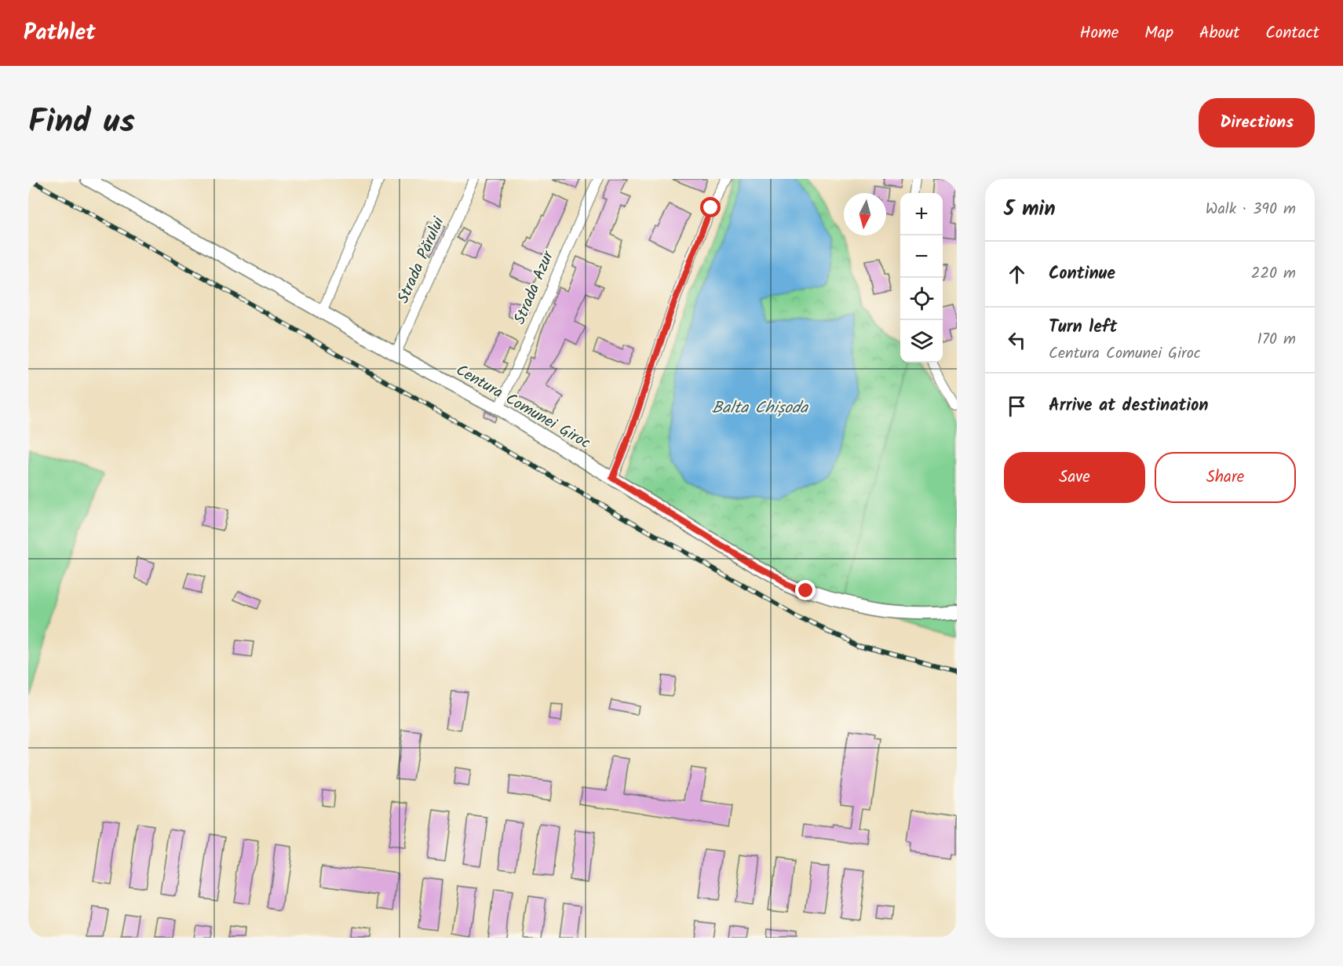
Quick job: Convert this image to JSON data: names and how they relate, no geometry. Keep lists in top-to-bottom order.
{
  "streets": {
    "main road": ["Centura Comunei Giroc"],
    "street": ["Strada Părului", "Strada Azur"]
  },
  "crossings": [
    ["Strada Părului", "Centura Comunei Giroc"],
    ["Strada Azur", "Centura Comunei Giroc"]
  ],
  "water": ["Balta Chișoda"],
  "north": "bottom",
  "page": {
    "header": "Pathlet",
    "nav": [
      "Home",
      "Map",
      "About",
      "Contact"
    ],
    "title": "Find us",
    "buttons": [
      "Directions",
      ["Save", "Share"]
    ],
    "heading": ["5 min", "Walk · 390 m"],
    "map_buttons": ["+", "−"],
    "list": [
      ["Continue", "220 m"],
      ["Turn left", "Centura Comunei Giroc", "170 m"],
      "Arrive at destination"
    ]
  }
}
